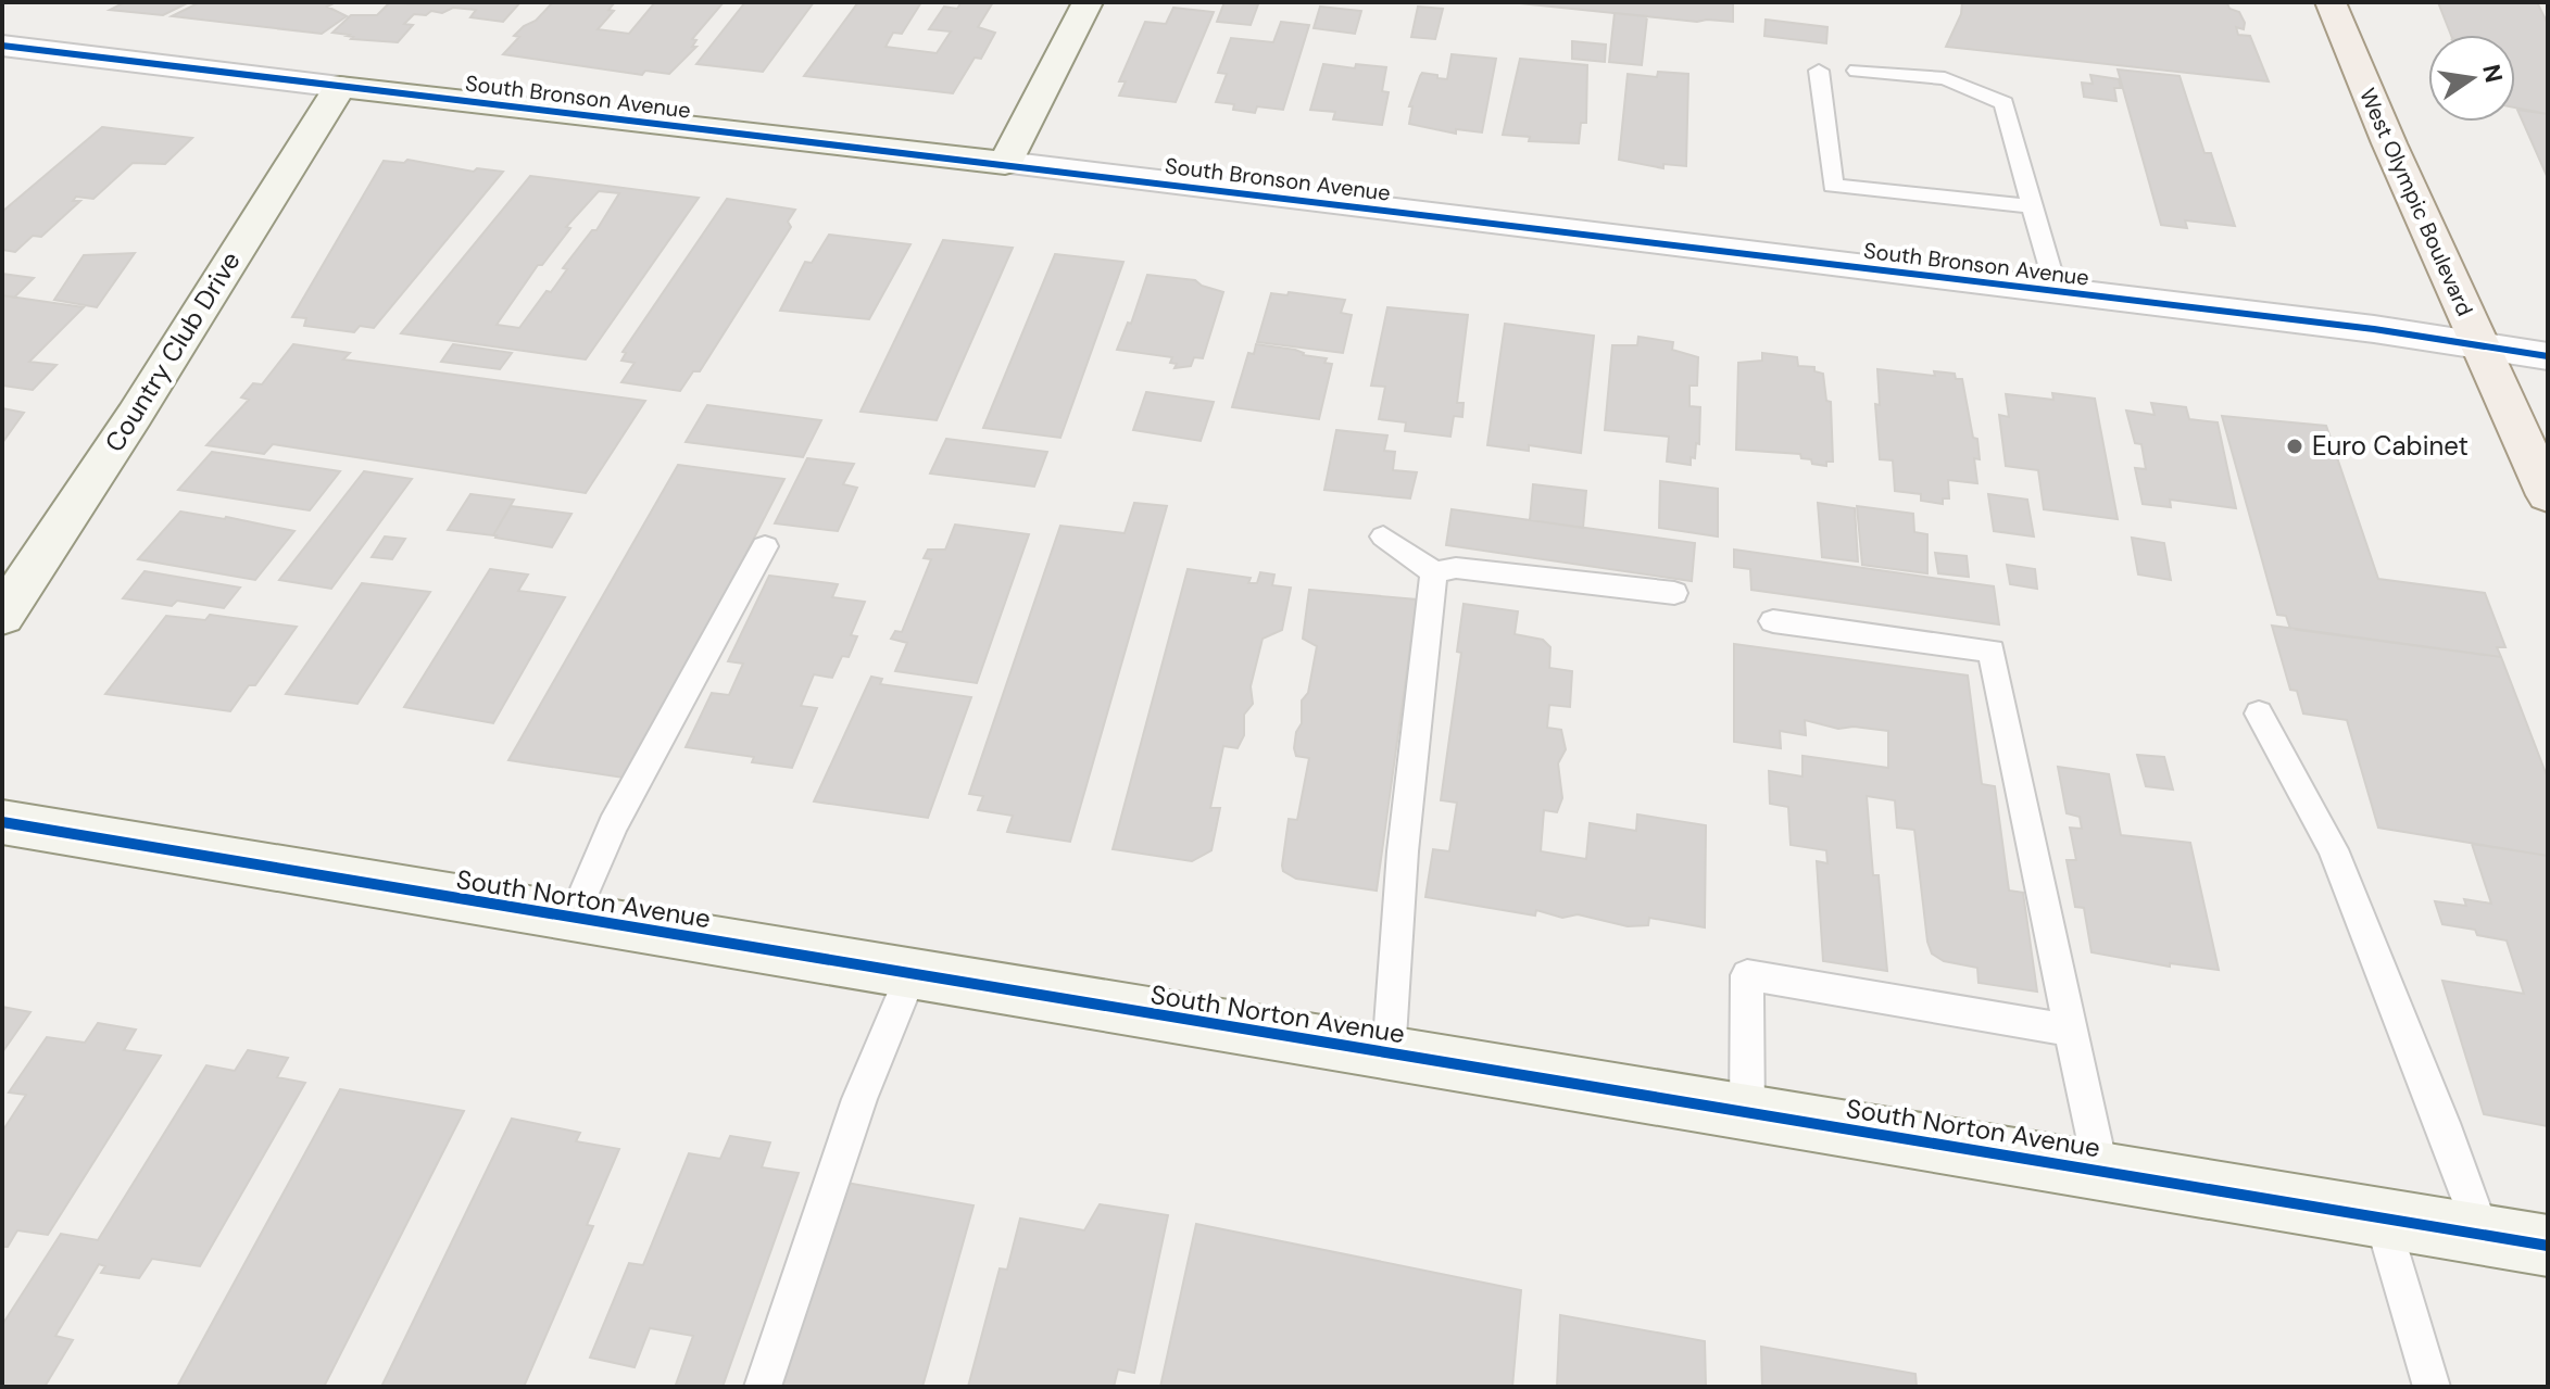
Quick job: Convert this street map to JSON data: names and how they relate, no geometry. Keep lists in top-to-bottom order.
{
  "streets": {
    "main road": ["West Olympic Boulevard"],
    "street": ["South Bronson Avenue", "Country Club Drive", "South Norton Avenue"]
  },
  "crossings": [
    ["South Bronson Avenue", "West Olympic Boulevard"],
    ["South Bronson Avenue", "Country Club Drive"]
  ],
  "places": ["Euro Cabinet"],
  "north": "right"
}
